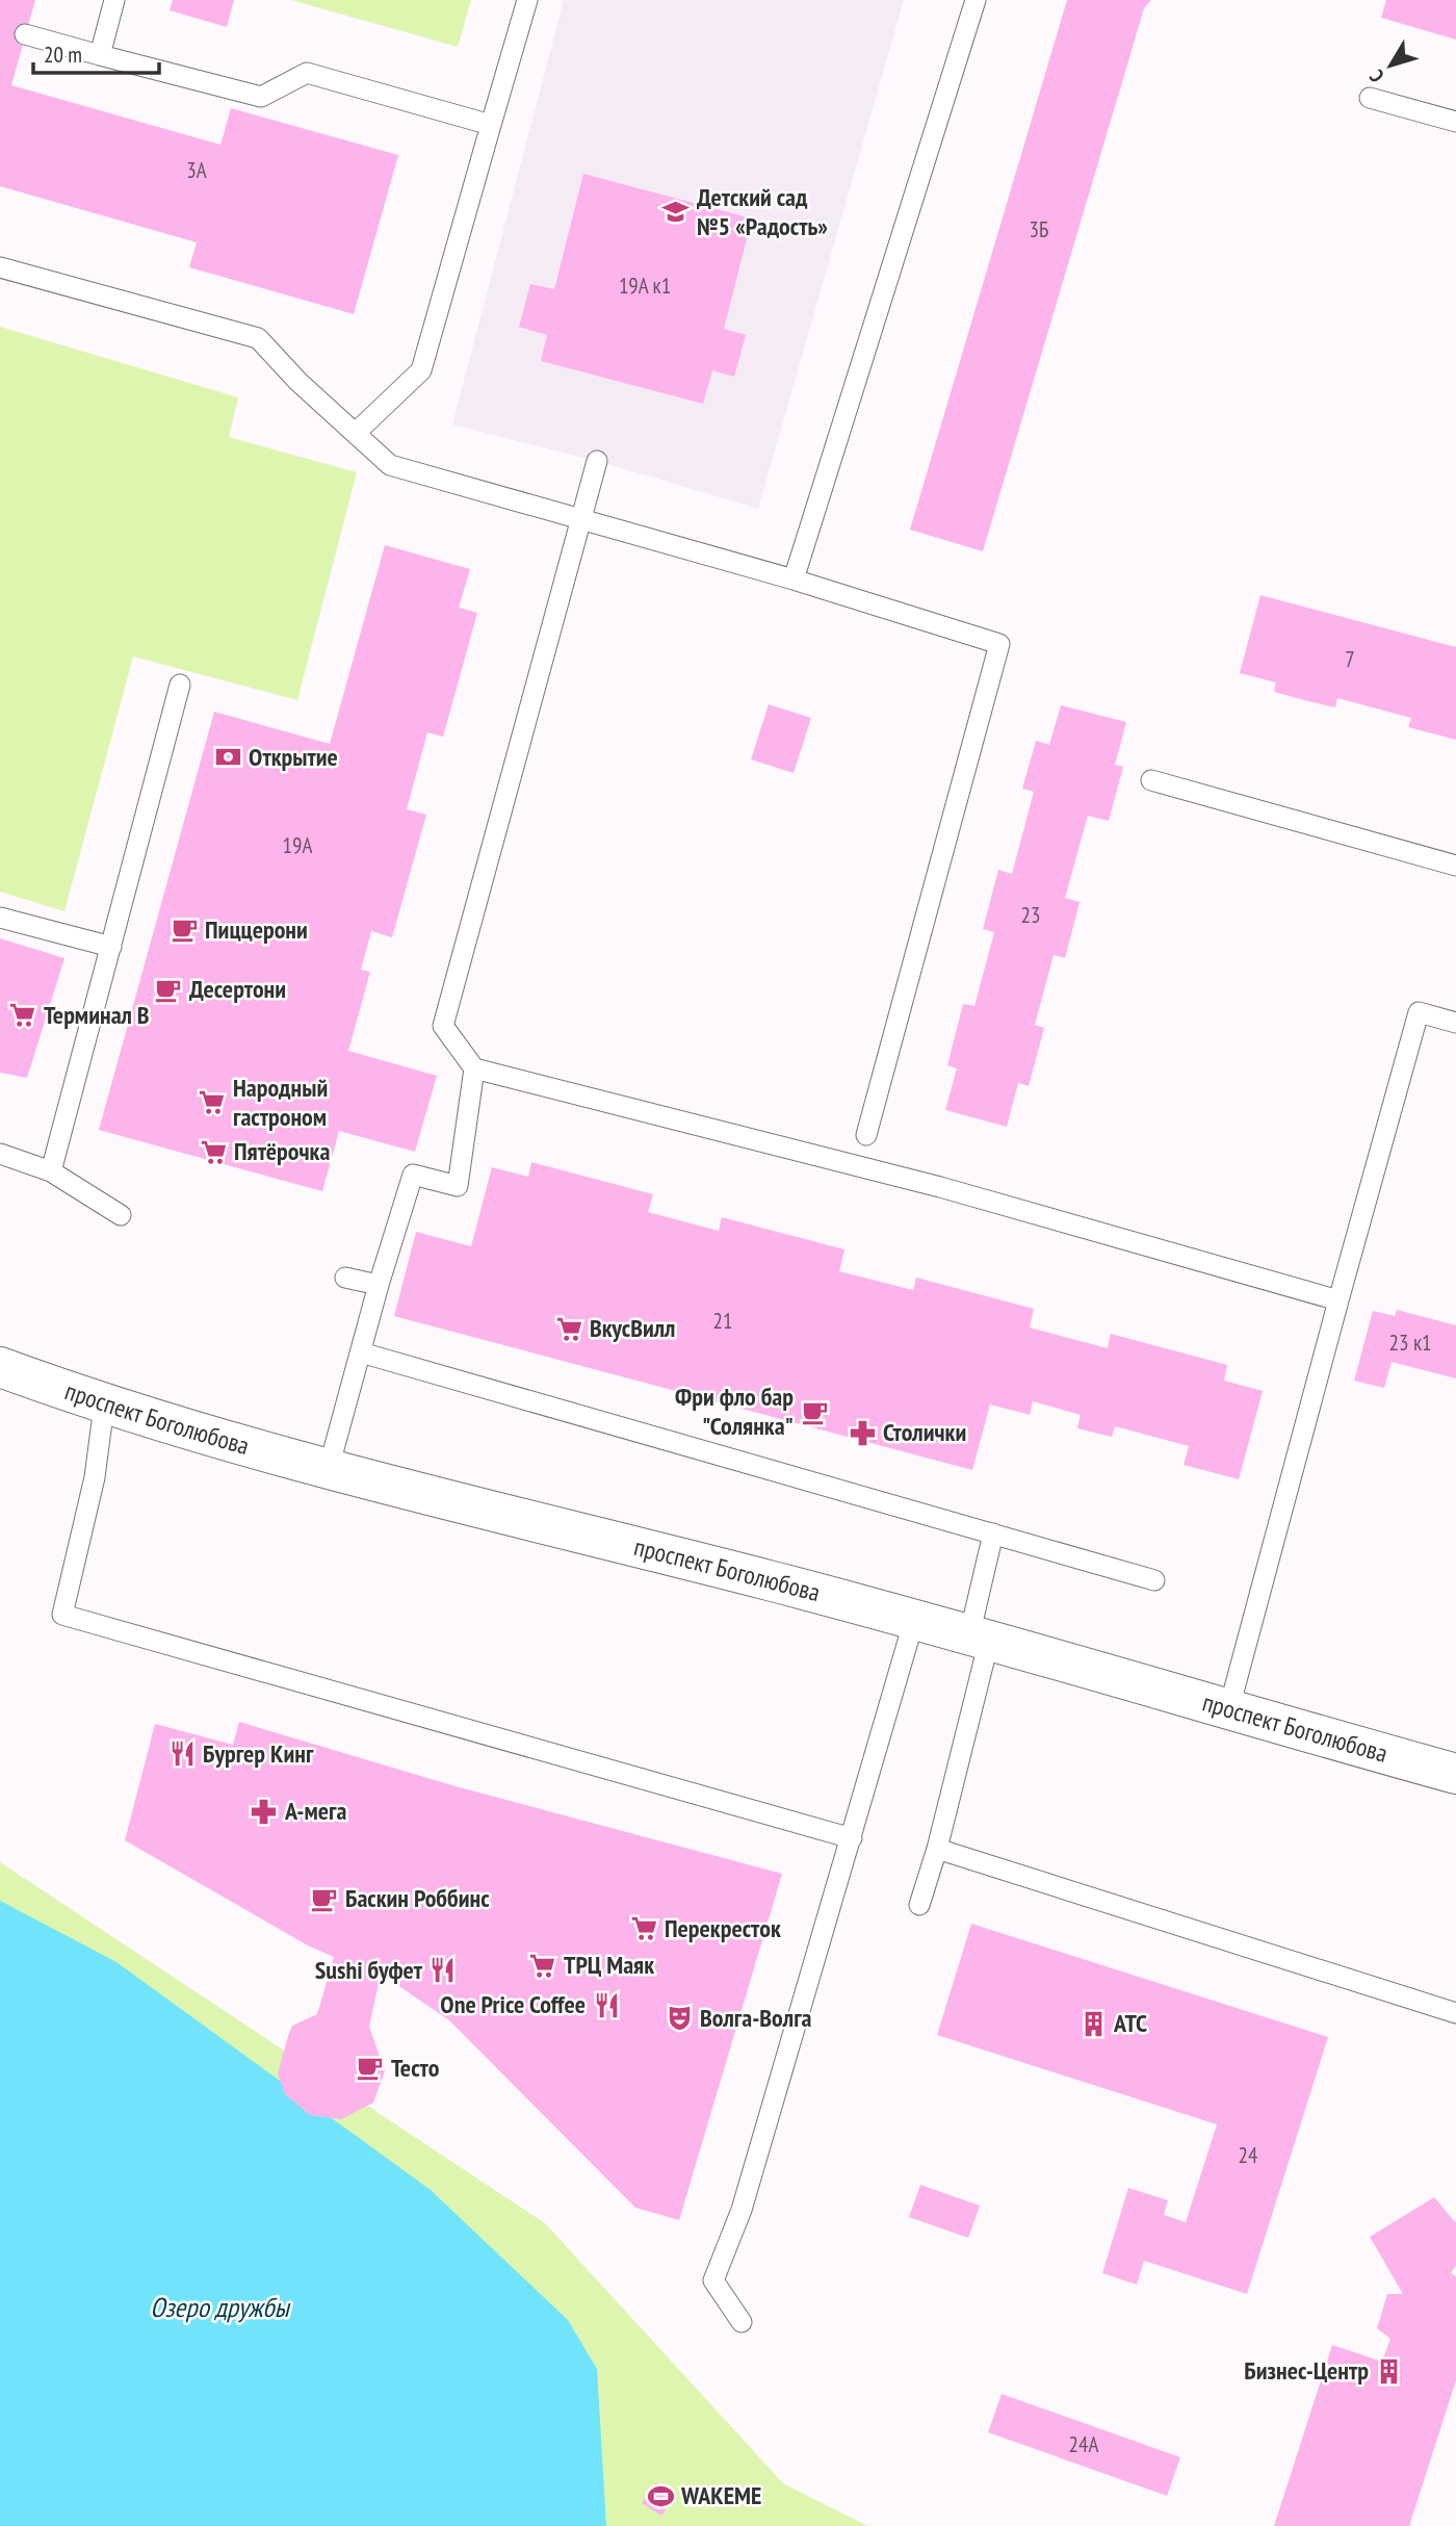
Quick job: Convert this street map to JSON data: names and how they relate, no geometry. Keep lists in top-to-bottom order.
{
  "streets": {
    "main road": ["проспект Боголюбова"]
  },
  "water": ["Озеро дружбы"],
  "places": {
    "school or university": ["Детский сад №5 «Радость»"],
    "bank": ["Открытие"],
    "cafe": [
      "Пиццерони",
      "Десертони",
      "Фри фло бар \"Солянка\"",
      "Баскин Роббинс",
      "Тесто"
    ],
    "supermarket": [
      "Терминал B",
      "Народный гастроном",
      "Пятёрочка",
      "ВкусВилл",
      "Перекресток",
      "ТРЦ Маяк"
    ],
    "pharmacy": ["Столички", "А-мега"],
    "restaurant": ["Бургер Кинг", "Sushi буфет", "One Price Coffee"],
    "theatre": ["Волга-Волга"],
    "building": ["АТС", "Бизнес-Центр"],
    "sports": ["WAKEME"]
  },
  "house_numbers": [
    "3А",
    "3Б",
    "19А к1",
    "7",
    "19А",
    "23",
    "21",
    "23 к1",
    "24",
    "24А"
  ],
  "scale_bar": "20 m",
  "north": "bottom left"
}
